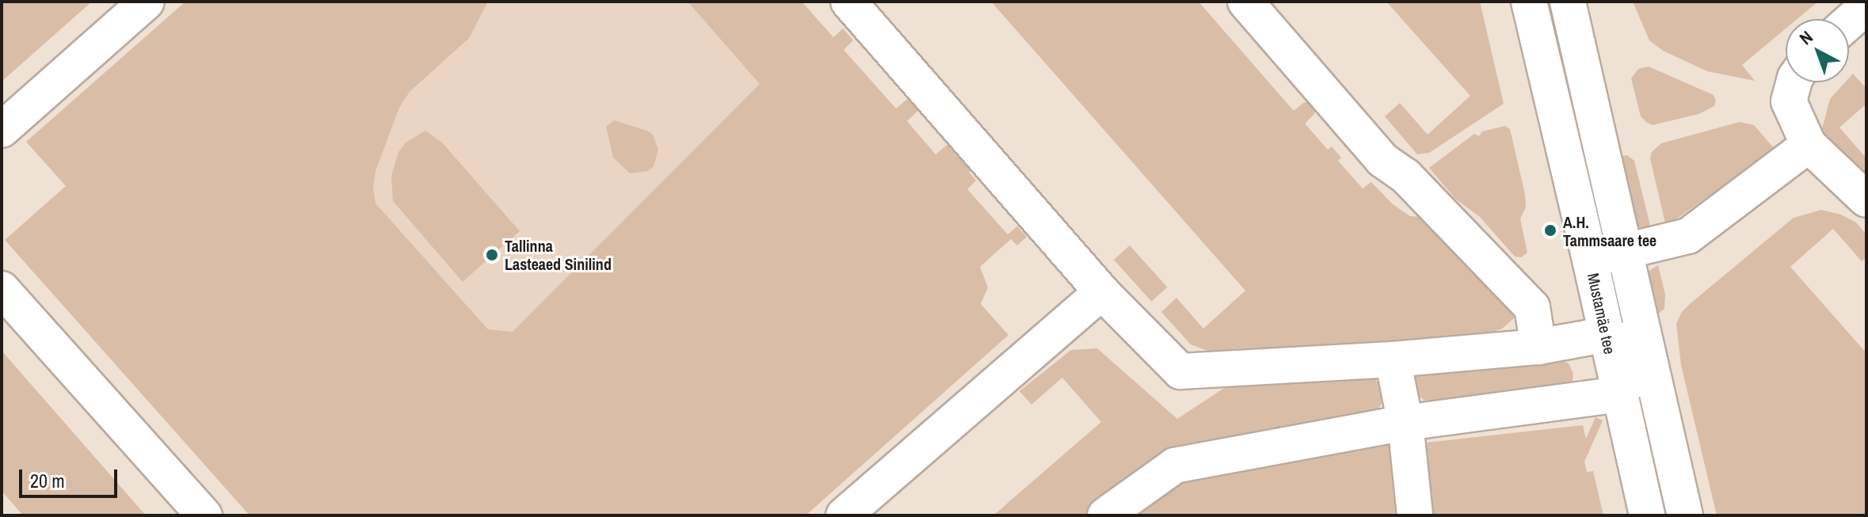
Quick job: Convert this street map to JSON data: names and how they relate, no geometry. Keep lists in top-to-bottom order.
{
  "streets": {
    "street": ["Mustamäe tee"]
  },
  "places": ["A.H. Tammsaare tee", "Tallinna Lasteaed Sinilind"],
  "scale_bar": "20 m",
  "north": "top left"
}
